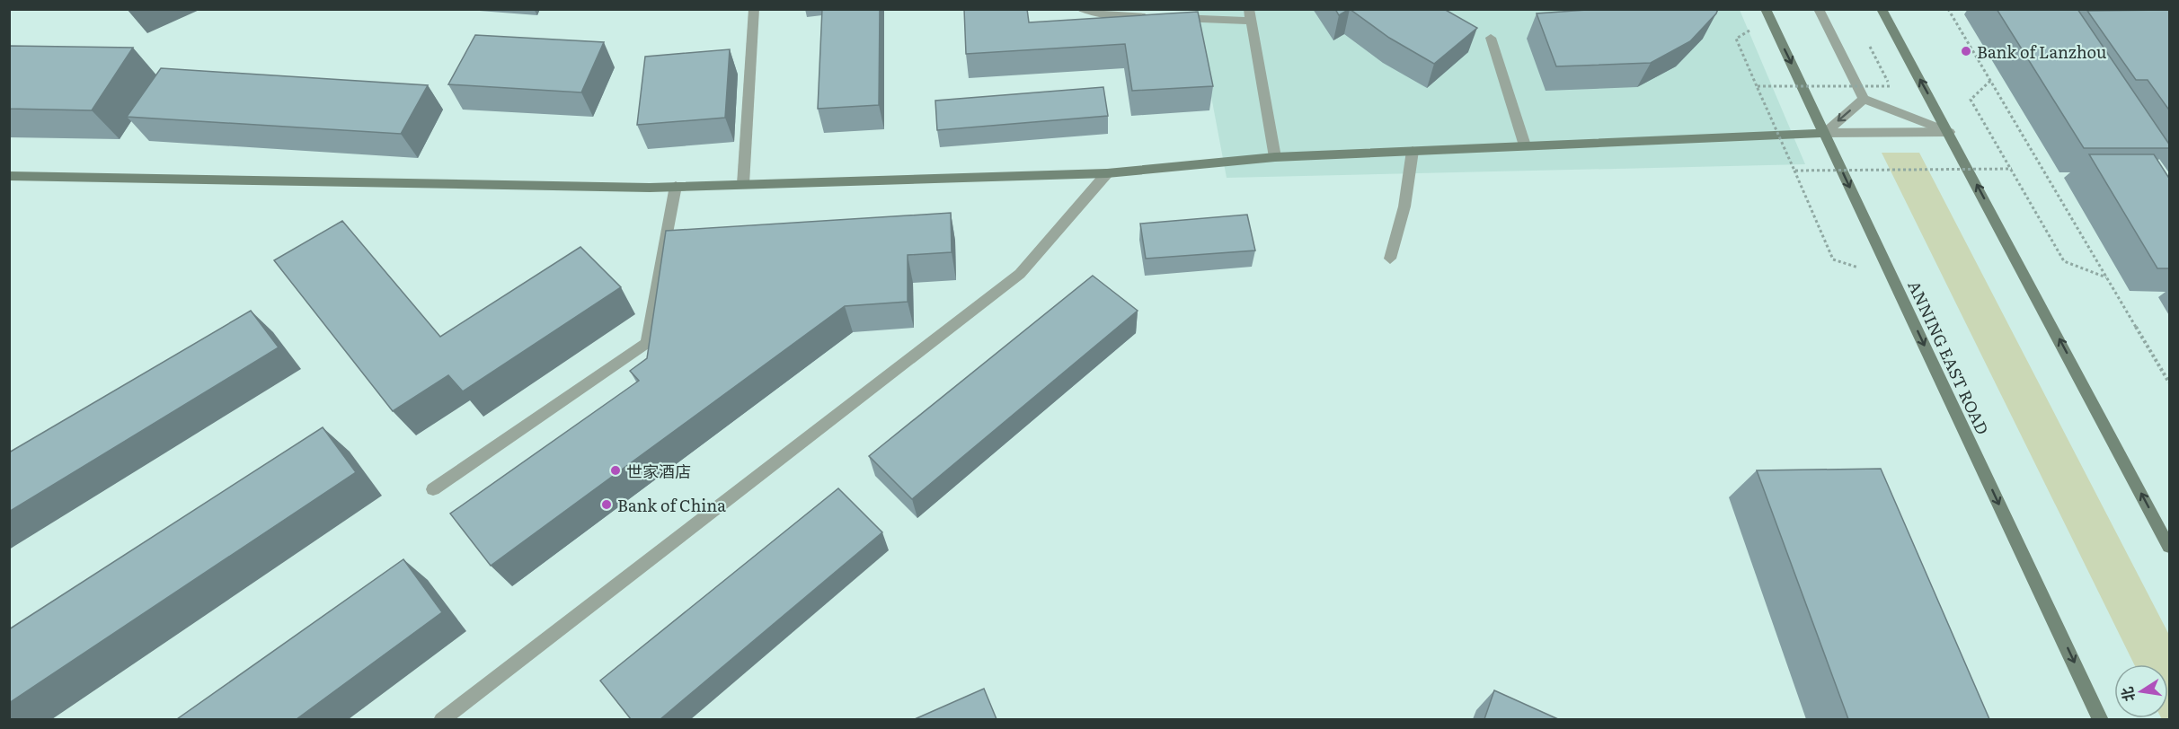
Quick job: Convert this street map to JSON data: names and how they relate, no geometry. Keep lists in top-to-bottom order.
{
  "streets": {
    "street": ["ANNING EAST ROAD"]
  },
  "places": ["Bank of Lanzhou", "世家酒店", "Bank of China"],
  "north": "left"
}
